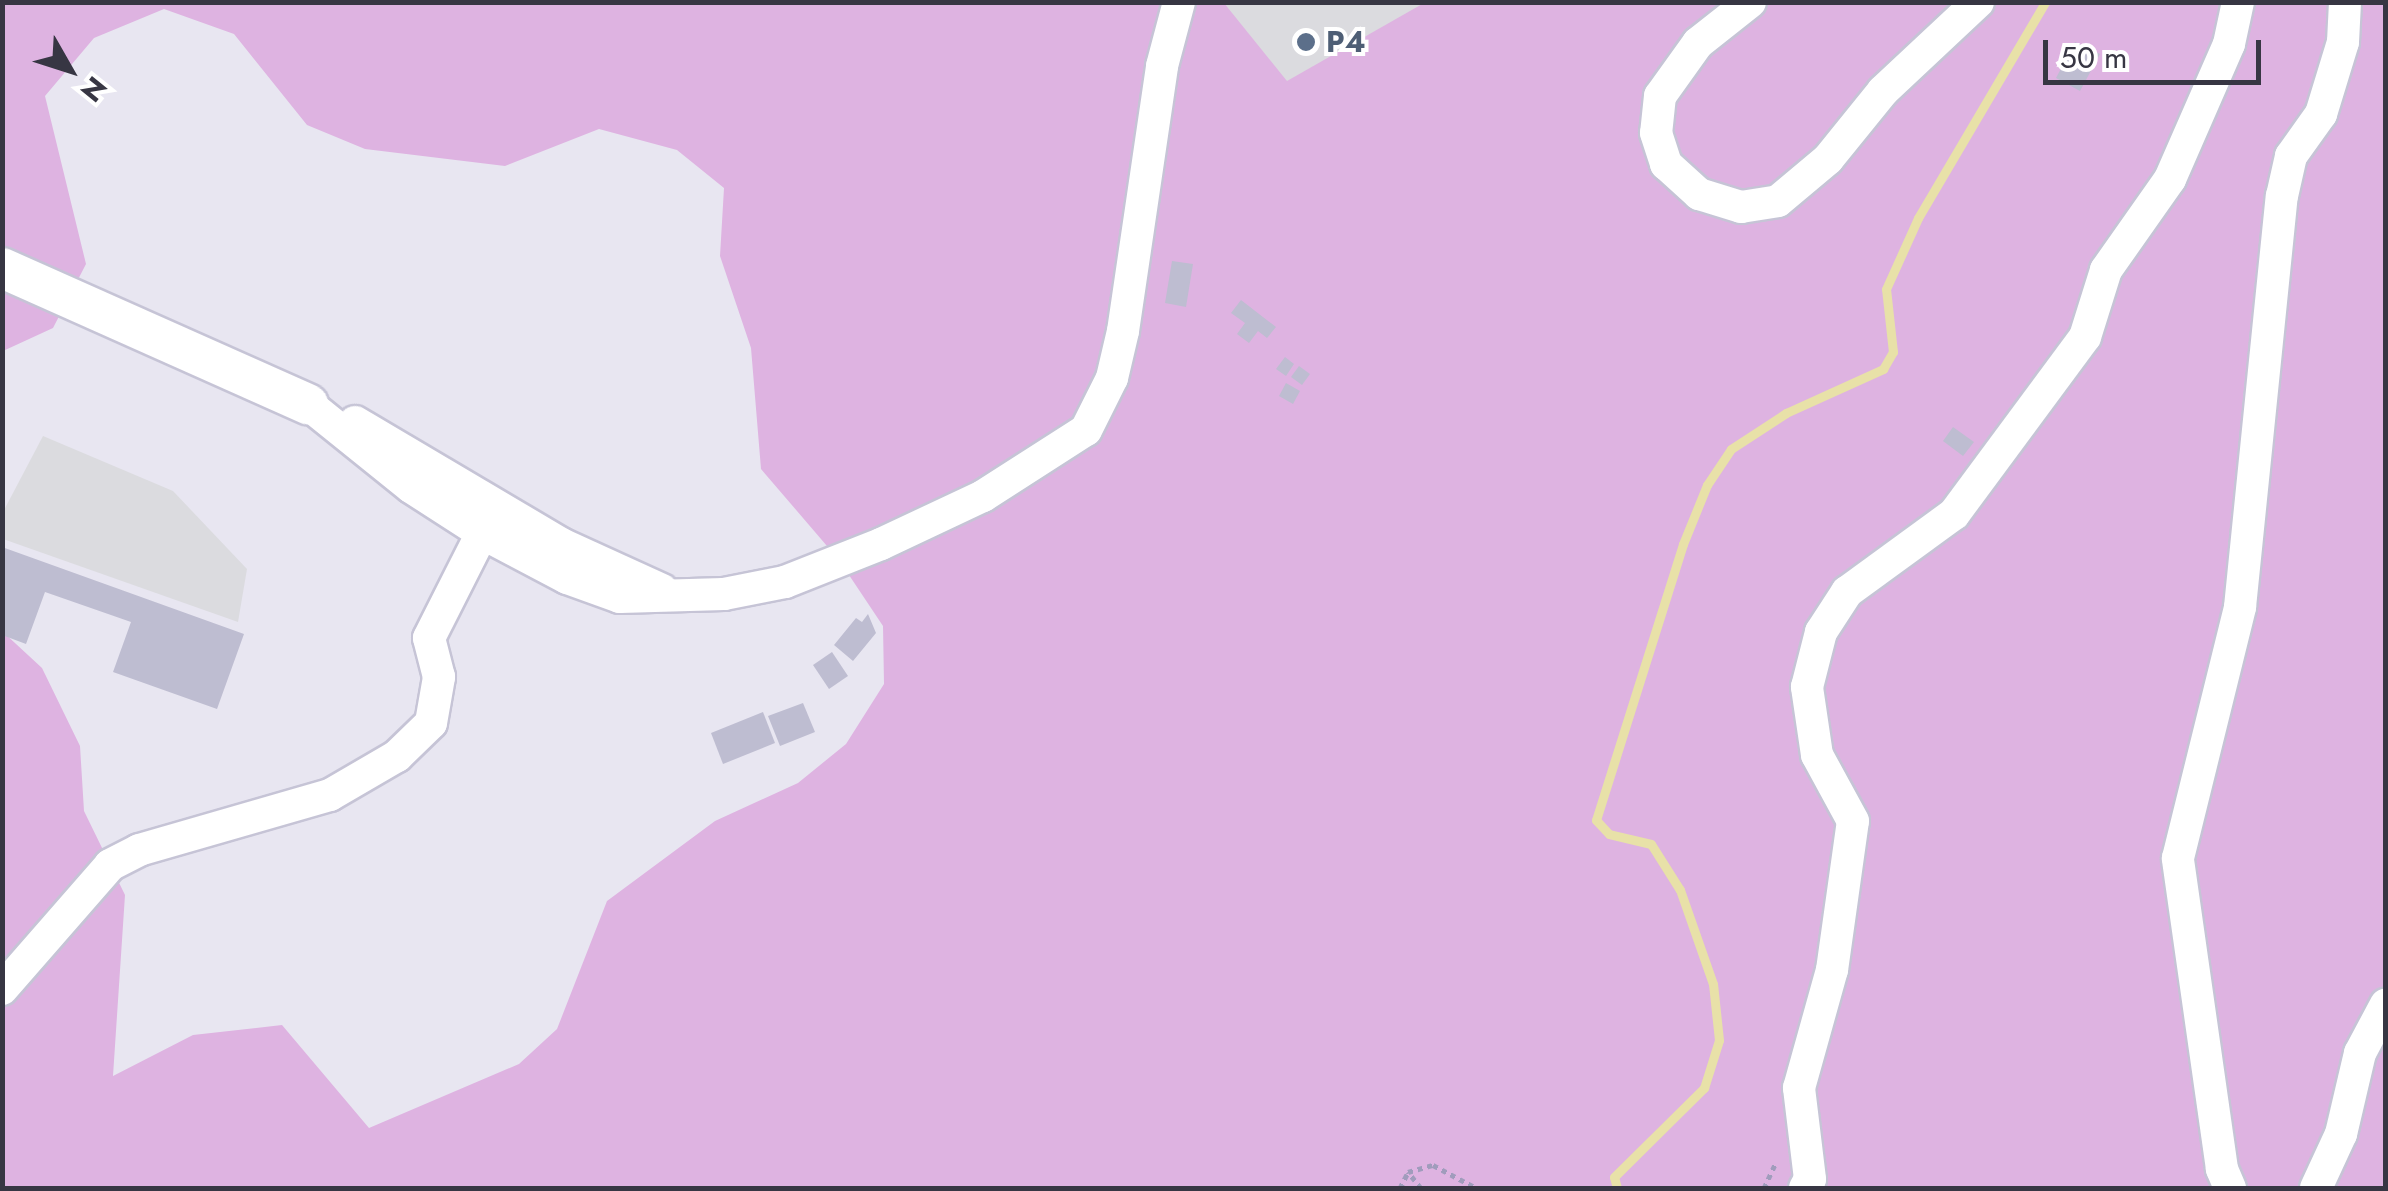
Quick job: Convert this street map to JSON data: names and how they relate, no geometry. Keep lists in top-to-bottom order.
{
  "places": ["P4"],
  "scale_bar": "50 m",
  "north": "bottom right"
}
